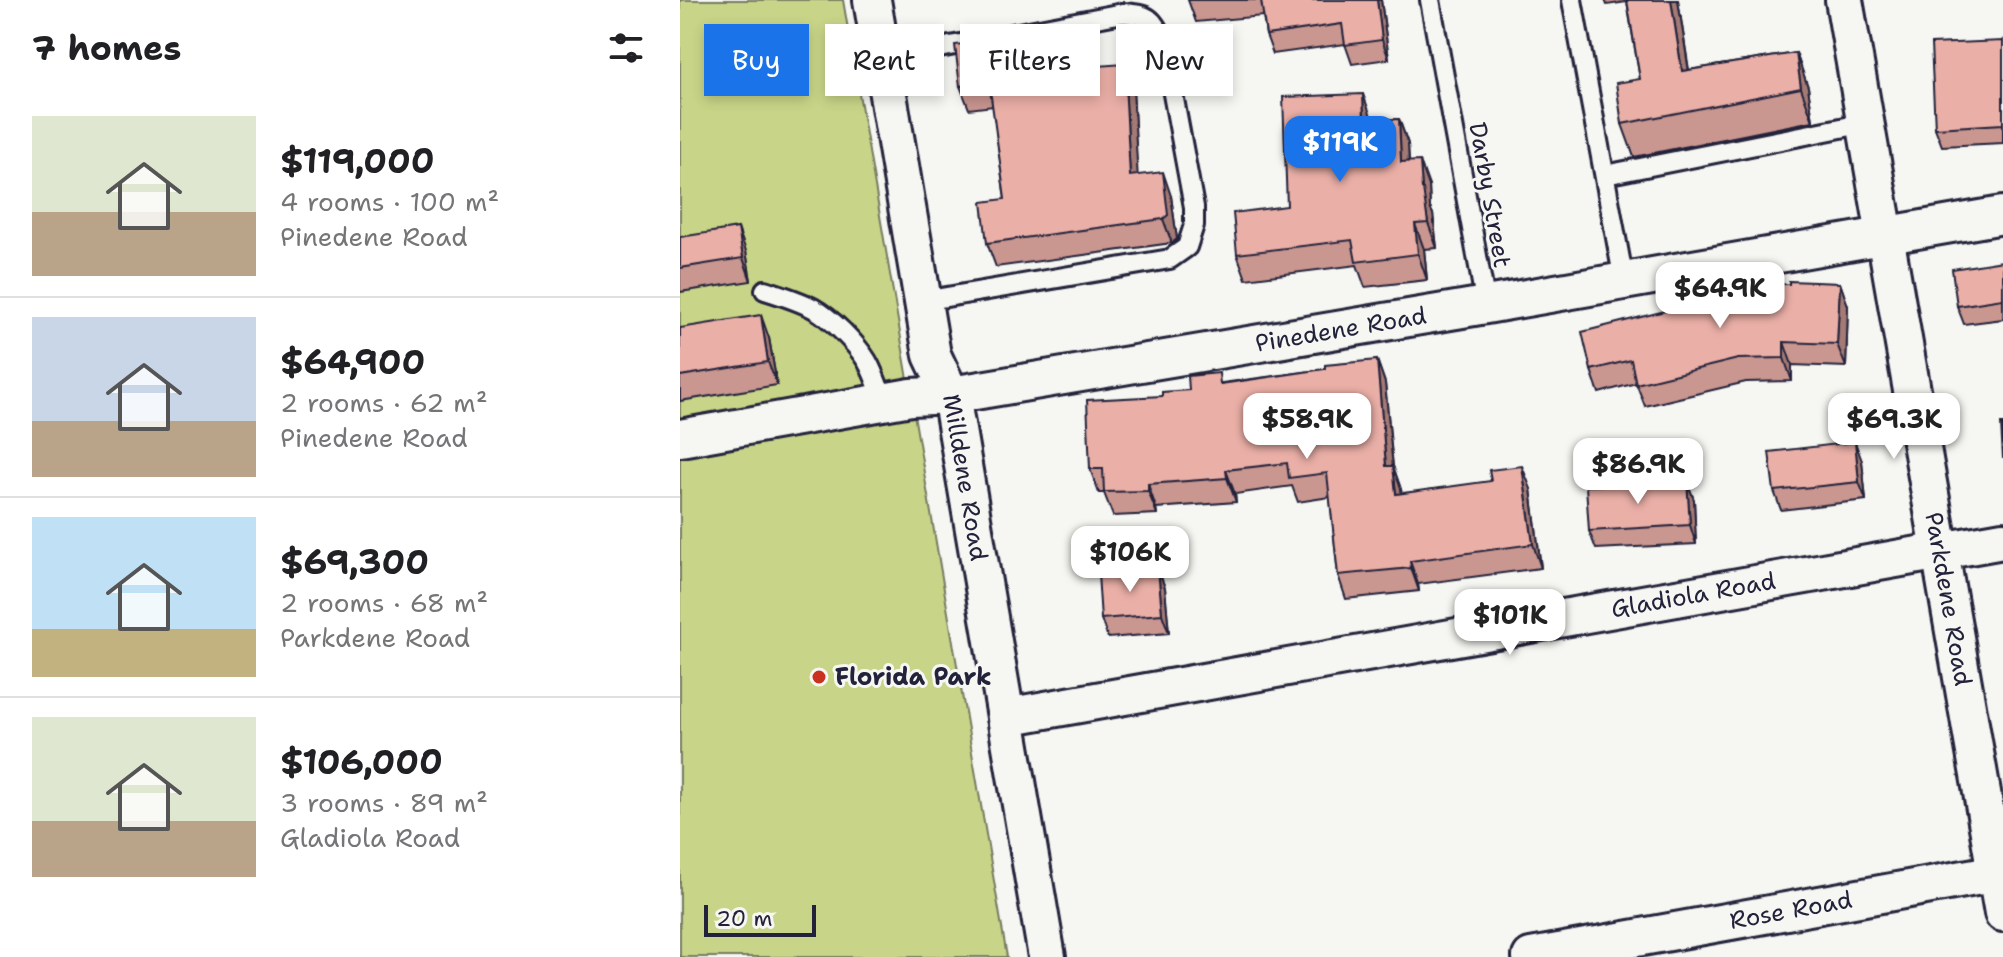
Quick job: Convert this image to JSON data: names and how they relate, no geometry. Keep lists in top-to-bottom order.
{
  "streets": {
    "street": [
      "Pinedene Road",
      "Milldene Road",
      "Gladiola Road",
      "Parkdene Road",
      "Rose Road"
    ],
    "lane": ["Darby Street"]
  },
  "crossings": [
    ["Darby Street", "Pinedene Road"],
    ["Pinedene Road", "Milldene Road"],
    ["Pinedene Road", "Parkdene Road"],
    ["Milldene Road", "Gladiola Road"],
    ["Gladiola Road", "Parkdene Road"],
    ["Parkdene Road", "Rose Road"]
  ],
  "places": ["Florida Park"],
  "scale_bar": "20 m",
  "page": {
    "heading": "7 homes",
    "chip": [
      "Buy",
      "Rent",
      "Filters",
      "New"
    ],
    "list": [
      {
        "name": "$119,000",
        "note": "4 rooms · 100 m² · Pinedene Road"
      },
      {
        "name": "$64,900",
        "note": "2 rooms · 62 m² · Pinedene Road"
      },
      {
        "name": "$69,300",
        "note": "2 rooms · 68 m² · Parkdene Road"
      },
      {
        "name": "$106,000",
        "note": "3 rooms · 89 m² · Gladiola Road"
      }
    ],
    "price": [
      "$119K",
      "$64.9K",
      "$58.9K",
      "$69.3K",
      "$86.9K",
      "$106K",
      "$101K"
    ],
    "scale": "20 m"
  }
}
